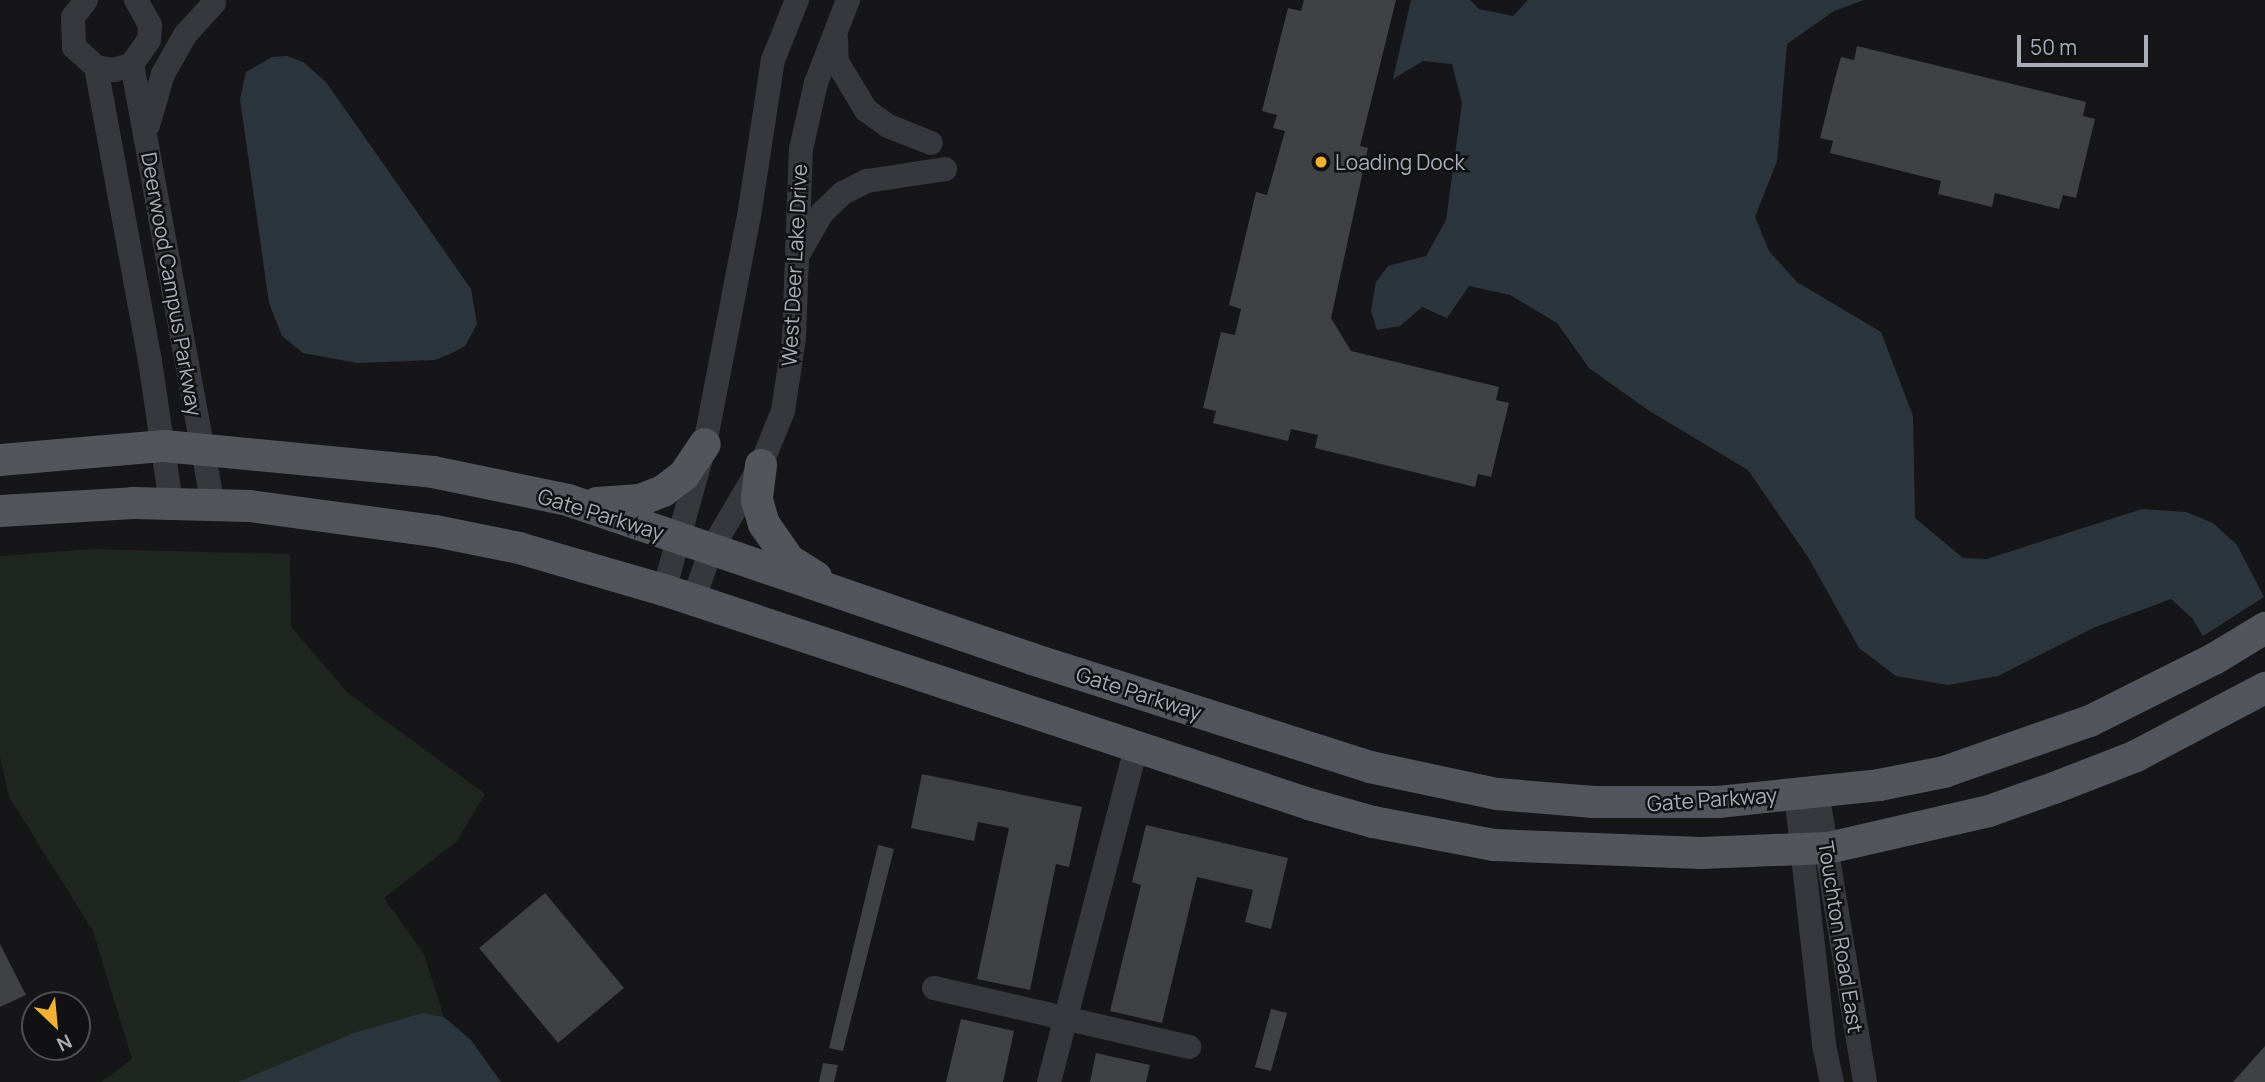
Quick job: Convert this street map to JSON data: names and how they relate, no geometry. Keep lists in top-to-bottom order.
{
  "streets": {
    "main road": ["Gate Parkway"],
    "street": ["West Deer Lake Drive", "Deerwood Campus Parkway", "Touchton Road East"]
  },
  "crossings": [
    ["West Deer Lake Drive", "Gate Parkway"],
    ["Deerwood Campus Parkway", "Gate Parkway"],
    ["Gate Parkway", "Touchton Road East"]
  ],
  "places": ["Loading Dock"],
  "scale_bar": "50 m",
  "north": "bottom right"
}
